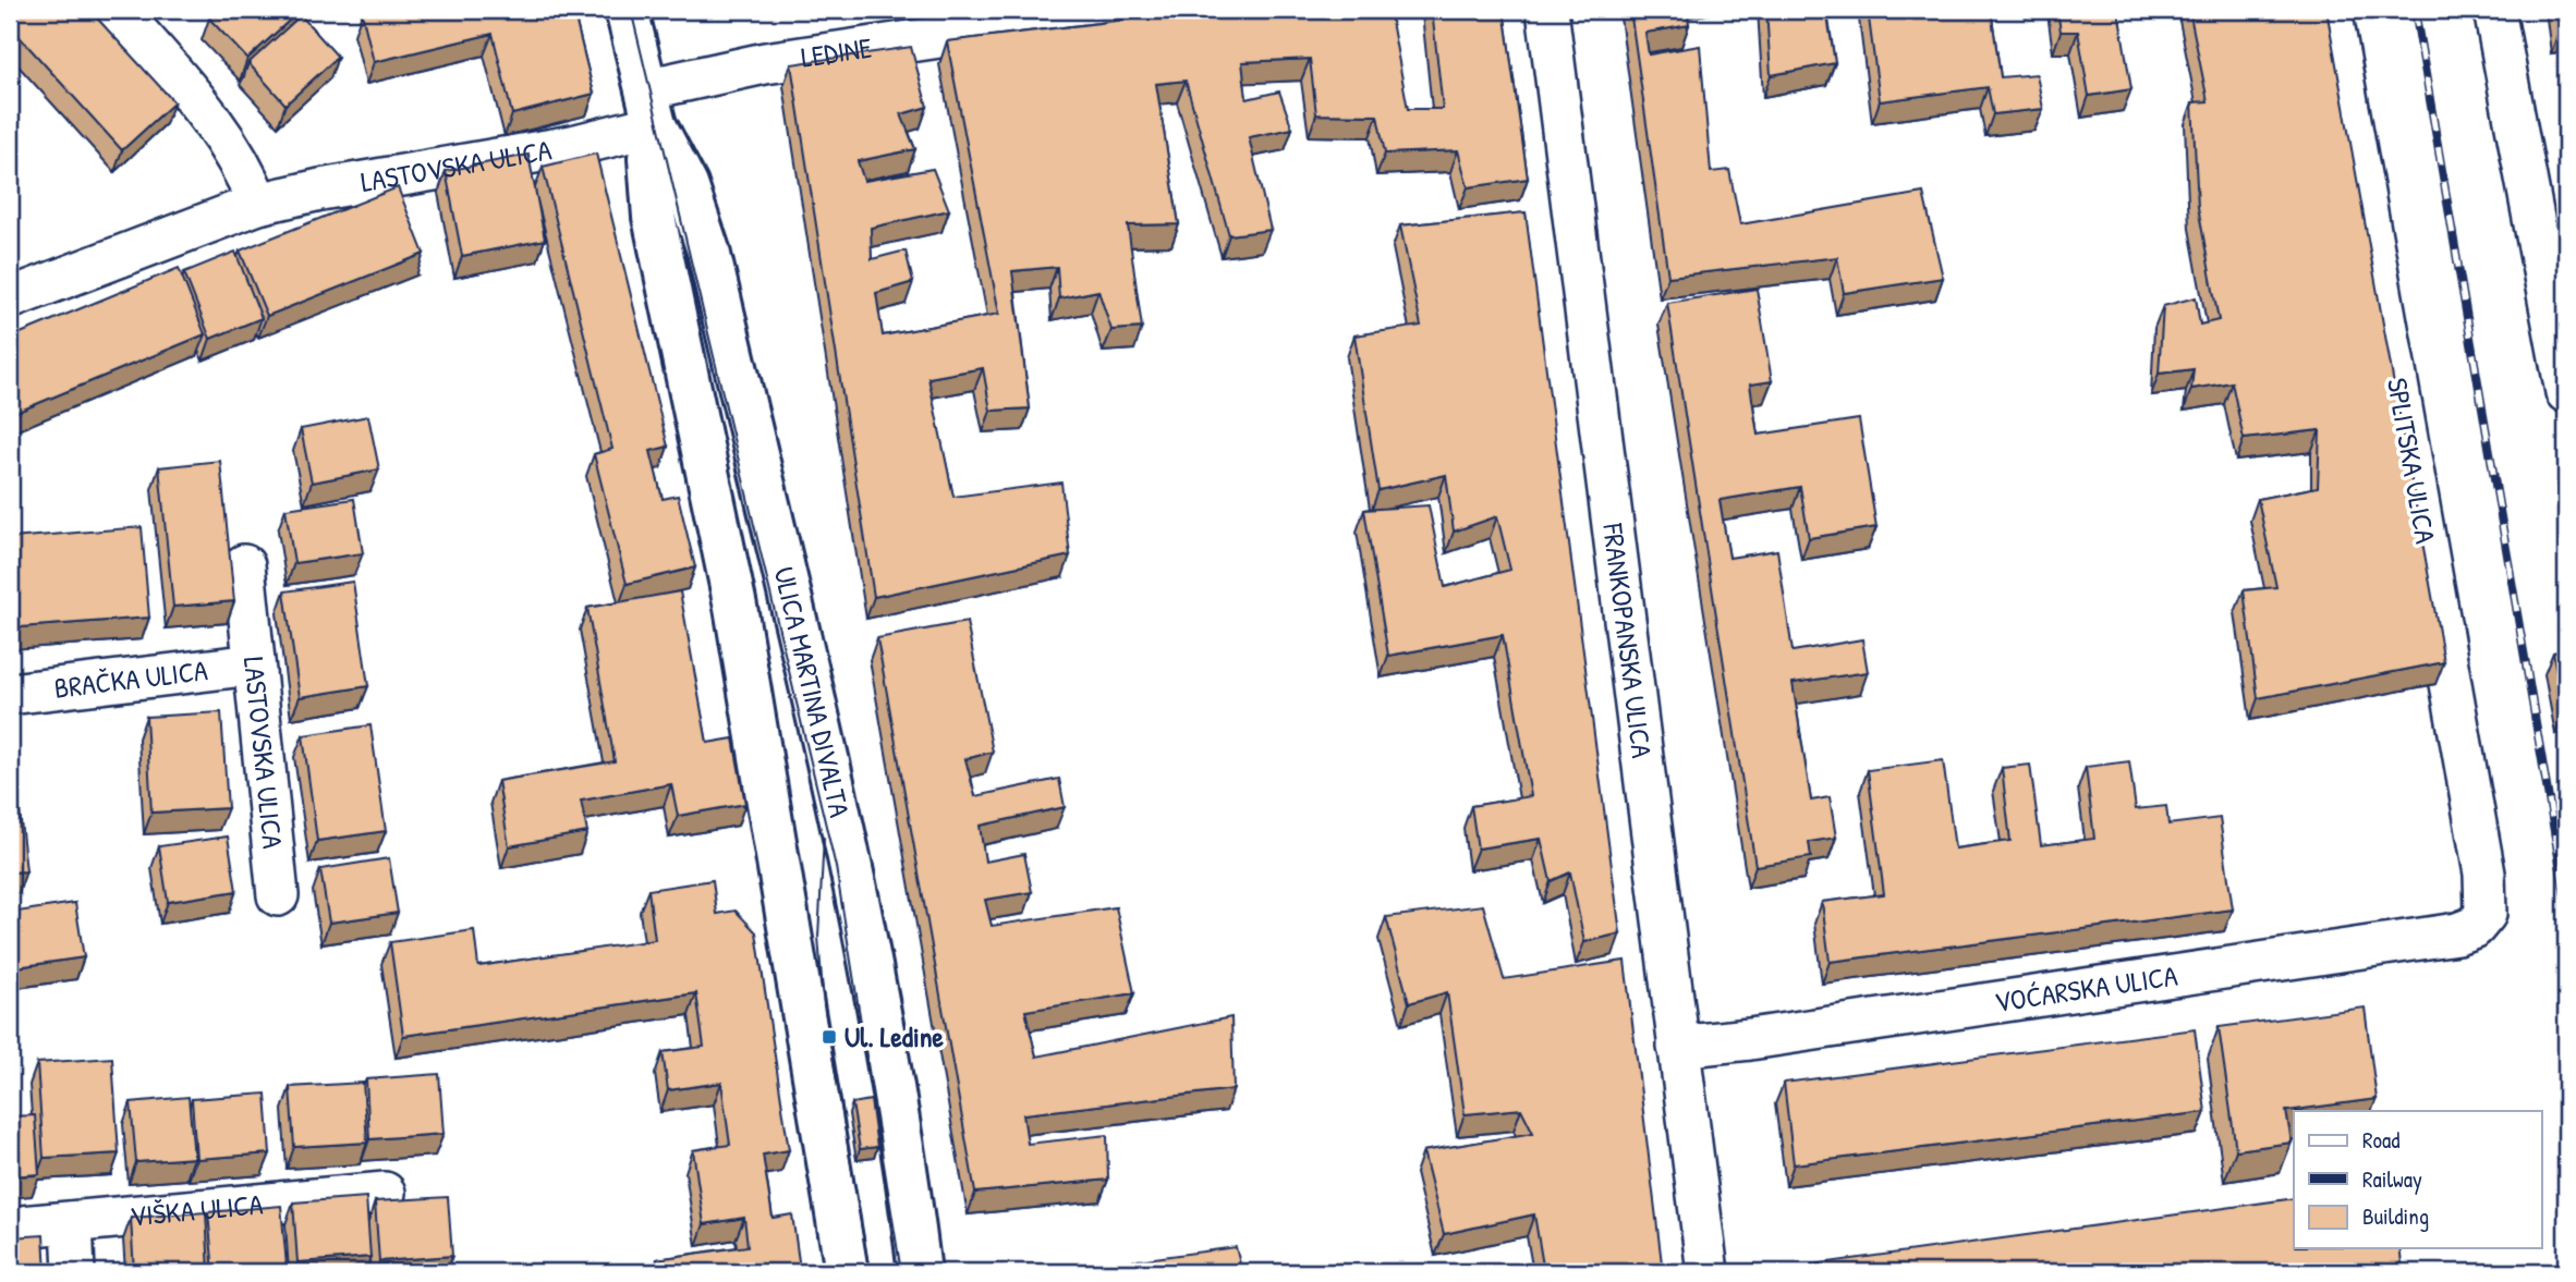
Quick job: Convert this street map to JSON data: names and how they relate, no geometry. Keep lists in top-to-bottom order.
{
  "streets": {
    "street": [
      "LEDINE",
      "LASTOVSKA ULICA",
      "SPLITSKA ULICA",
      "FRANKOPANSKA ULICA",
      "BRAČKA ULICA",
      "ULICA MARTINA DIVALTA",
      "VOĆARSKA ULICA",
      "VIŠKA ULICA"
    ]
  },
  "crossings": [
    ["LEDINE", "LASTOVSKA ULICA"],
    ["LEDINE", "ULICA MARTINA DIVALTA"],
    ["LASTOVSKA ULICA", "BRAČKA ULICA"],
    ["LASTOVSKA ULICA", "ULICA MARTINA DIVALTA"],
    ["SPLITSKA ULICA", "VOĆARSKA ULICA"],
    ["FRANKOPANSKA ULICA", "VOĆARSKA ULICA"]
  ],
  "places": {
    "transit": ["Ul. Ledine"]
  },
  "legend": ["Road", "Railway", "Building"]
}
